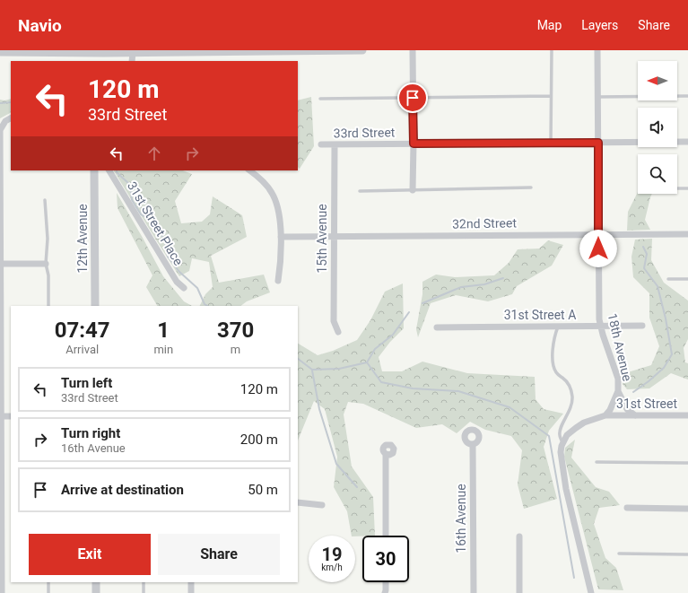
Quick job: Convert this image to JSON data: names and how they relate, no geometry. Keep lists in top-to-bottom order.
{
  "streets": {
    "street": [
      "33rd Street",
      "31st Street Place",
      "32nd Street",
      "12th Avenue",
      "15th Avenue",
      "31st Street A",
      "18th Avenue",
      "31st Street",
      "16th Avenue"
    ]
  },
  "crossings": [
    ["33rd Street", "15th Avenue"],
    ["33rd Street", "18th Avenue"],
    ["32nd Street", "15th Avenue"],
    ["32nd Street", "18th Avenue"],
    ["31st Street A", "18th Avenue"],
    ["18th Avenue", "31st Street"]
  ],
  "north": "left",
  "page": {
    "header": "Navio",
    "nav": ["Map", "Layers", "Share"],
    "turn": ["120 m", "33rd Street"],
    "eta": [
      "07:47",
      "Arrival",
      "1",
      "min",
      "370",
      "m"
    ],
    "list": [
      {
        "name": "Turn left",
        "note": "33rd Street",
        "value": "120 m"
      },
      {
        "name": "Turn right",
        "note": "16th Avenue",
        "value": "200 m"
      },
      {
        "name": "Arrive at destination",
        "value": "50 m"
      }
    ],
    "buttons": ["Exit", "Share"],
    "speed": "19 km/h",
    "limit": "30"
  }
}
